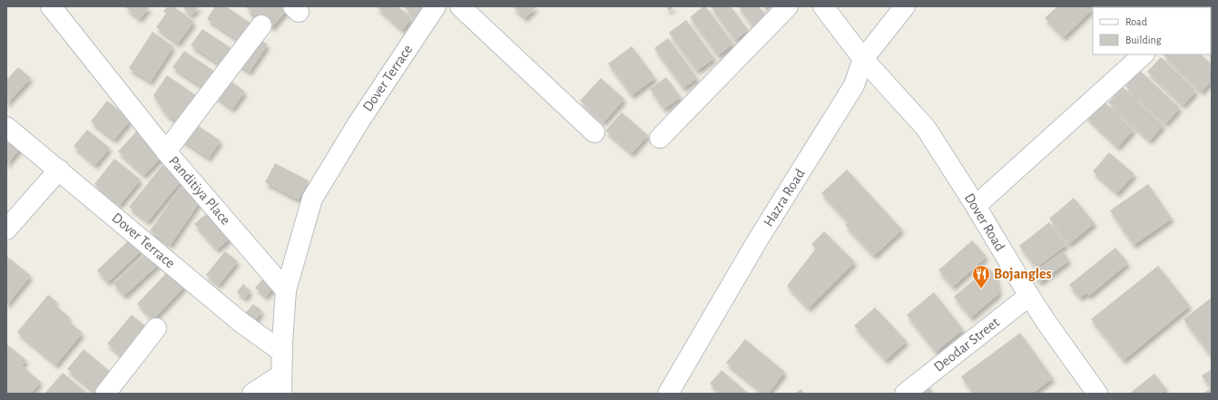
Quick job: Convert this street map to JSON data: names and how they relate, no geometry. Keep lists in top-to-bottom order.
{
  "streets": {
    "street": [
      "Dover Terrace",
      "Panditiya Place",
      "Hazra Road",
      "Dover Road",
      "Deodar Street"
    ]
  },
  "crossings": [
    ["Dover Terrace", "Panditiya Place"],
    ["Hazra Road", "Dover Road"],
    ["Dover Road", "Deodar Street"]
  ],
  "places": {
    "restaurant": ["Bojangles"]
  },
  "legend": ["Road", "Building"]
}
